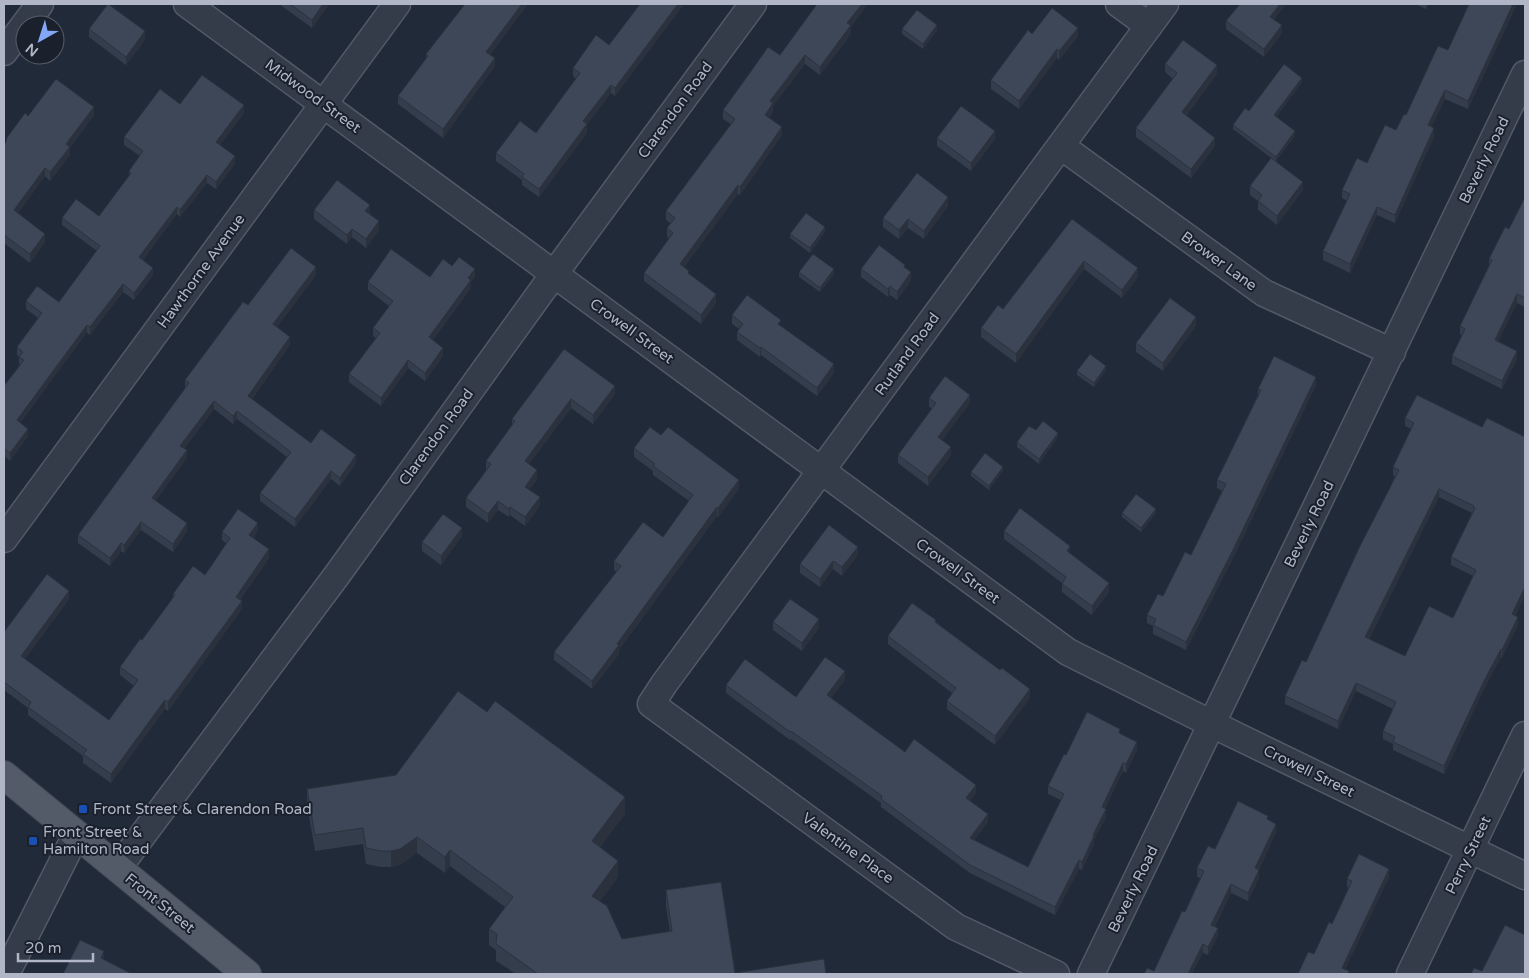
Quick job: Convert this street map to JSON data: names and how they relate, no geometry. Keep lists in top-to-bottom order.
{
  "streets": {
    "main road": ["Front Street"],
    "street": [
      "Midwood Street",
      "Clarendon Road",
      "Beverly Road",
      "Brower Lane",
      "Hawthorne Avenue",
      "Crowell Street",
      "Rutland Road",
      "Valentine Place",
      "Perry Street"
    ]
  },
  "crossings": [
    ["Midwood Street", "Hawthorne Avenue"],
    ["Midwood Street", "Crowell Street"],
    ["Clarendon Road", "Crowell Street"],
    ["Clarendon Road", "Front Street"],
    ["Beverly Road", "Brower Lane"],
    ["Beverly Road", "Crowell Street"],
    ["Brower Lane", "Rutland Road"],
    ["Crowell Street", "Rutland Road"],
    ["Crowell Street", "Perry Street"],
    ["Rutland Road", "Valentine Place"]
  ],
  "places": {
    "transit": ["Front Street & Clarendon Road", "Front Street & Hamilton Road"]
  },
  "scale_bar": "20 m",
  "north": "bottom left"
}
